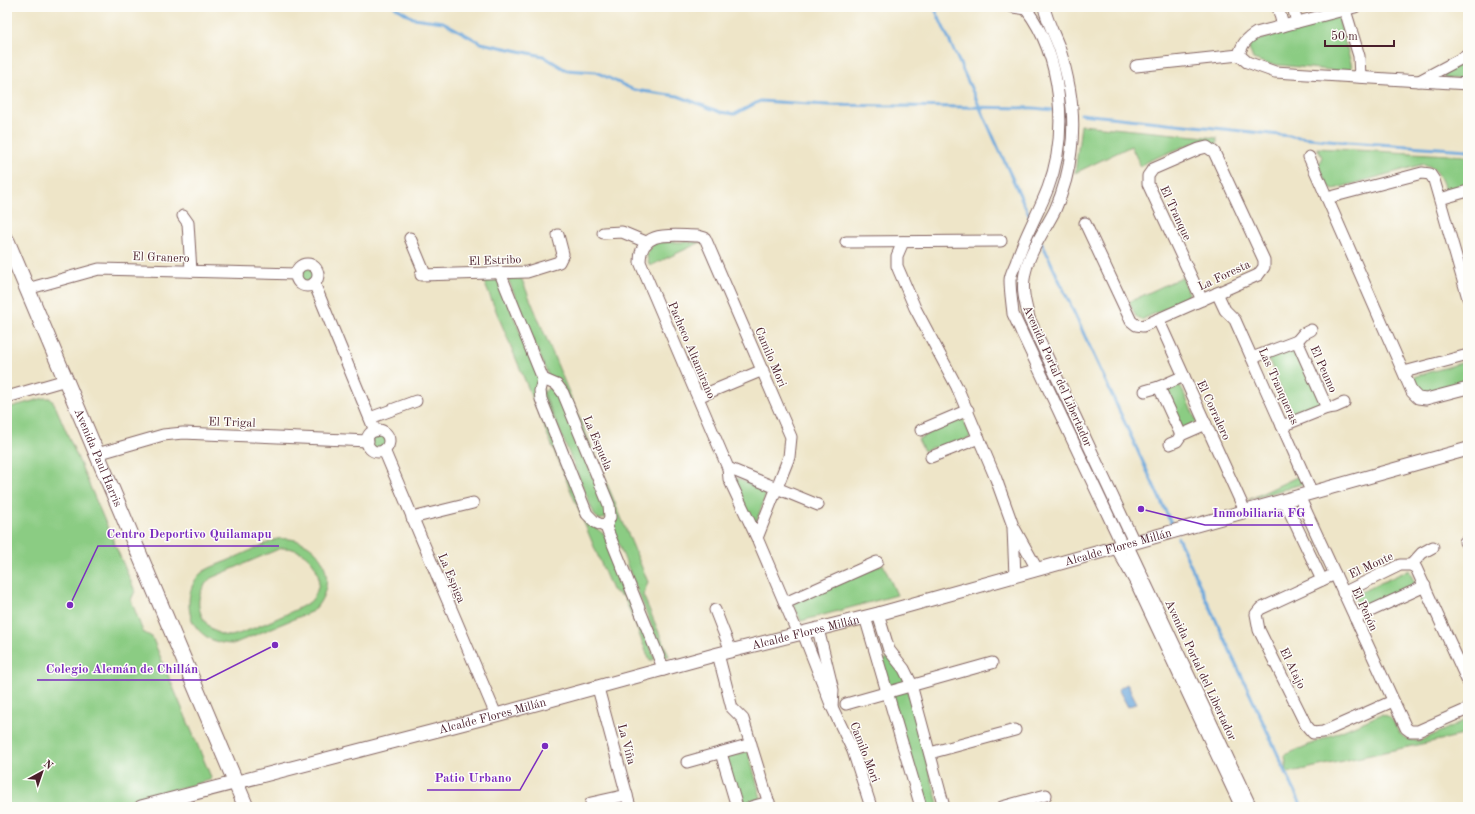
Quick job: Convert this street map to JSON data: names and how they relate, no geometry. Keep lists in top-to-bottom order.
{
  "streets": {
    "main road": ["Avenida Paul Harris"],
    "street": [
      "El Tranque",
      "El Granero",
      "El Estribo",
      "La Foresta",
      "Pacheco Altamirano",
      "Camilo Mori",
      "El Peumo",
      "Avenida Portal del Libertador",
      "Las Tranqueras",
      "El Corralero",
      "El Trigal",
      "La Espuela",
      "Alcalde Flores Millán",
      "El Monte",
      "La Espiga",
      "El Peñón",
      "El Atajo",
      "La Viña"
    ]
  },
  "crossings": [
    ["El Tranque", "La Foresta"],
    ["El Granero", "Avenida Paul Harris"],
    ["La Foresta", "Las Tranqueras"],
    ["La Foresta", "El Corralero"],
    ["Pacheco Altamirano", "Camilo Mori"],
    ["Camilo Mori", "Alcalde Flores Millán"],
    ["El Peumo", "Las Tranqueras"],
    ["Avenida Portal del Libertador", "Alcalde Flores Millán"],
    ["Las Tranqueras", "Alcalde Flores Millán"],
    ["El Corralero", "Alcalde Flores Millán"],
    ["El Trigal", "Avenida Paul Harris"],
    ["El Trigal", "La Espiga"],
    ["Avenida Paul Harris", "Alcalde Flores Millán"],
    ["Alcalde Flores Millán", "La Espiga"],
    ["Alcalde Flores Millán", "El Peñón"],
    ["Alcalde Flores Millán", "La Viña"],
    ["El Monte", "El Peñón"],
    ["El Peñón", "El Atajo"]
  ],
  "places": [
    "Inmobiliaria FG",
    "Centro Deportivo Quilamapu",
    "Colegio Alemán de Chillán",
    "Patio Urbano"
  ],
  "scale_bar": "50 m",
  "north": "top right"
}
